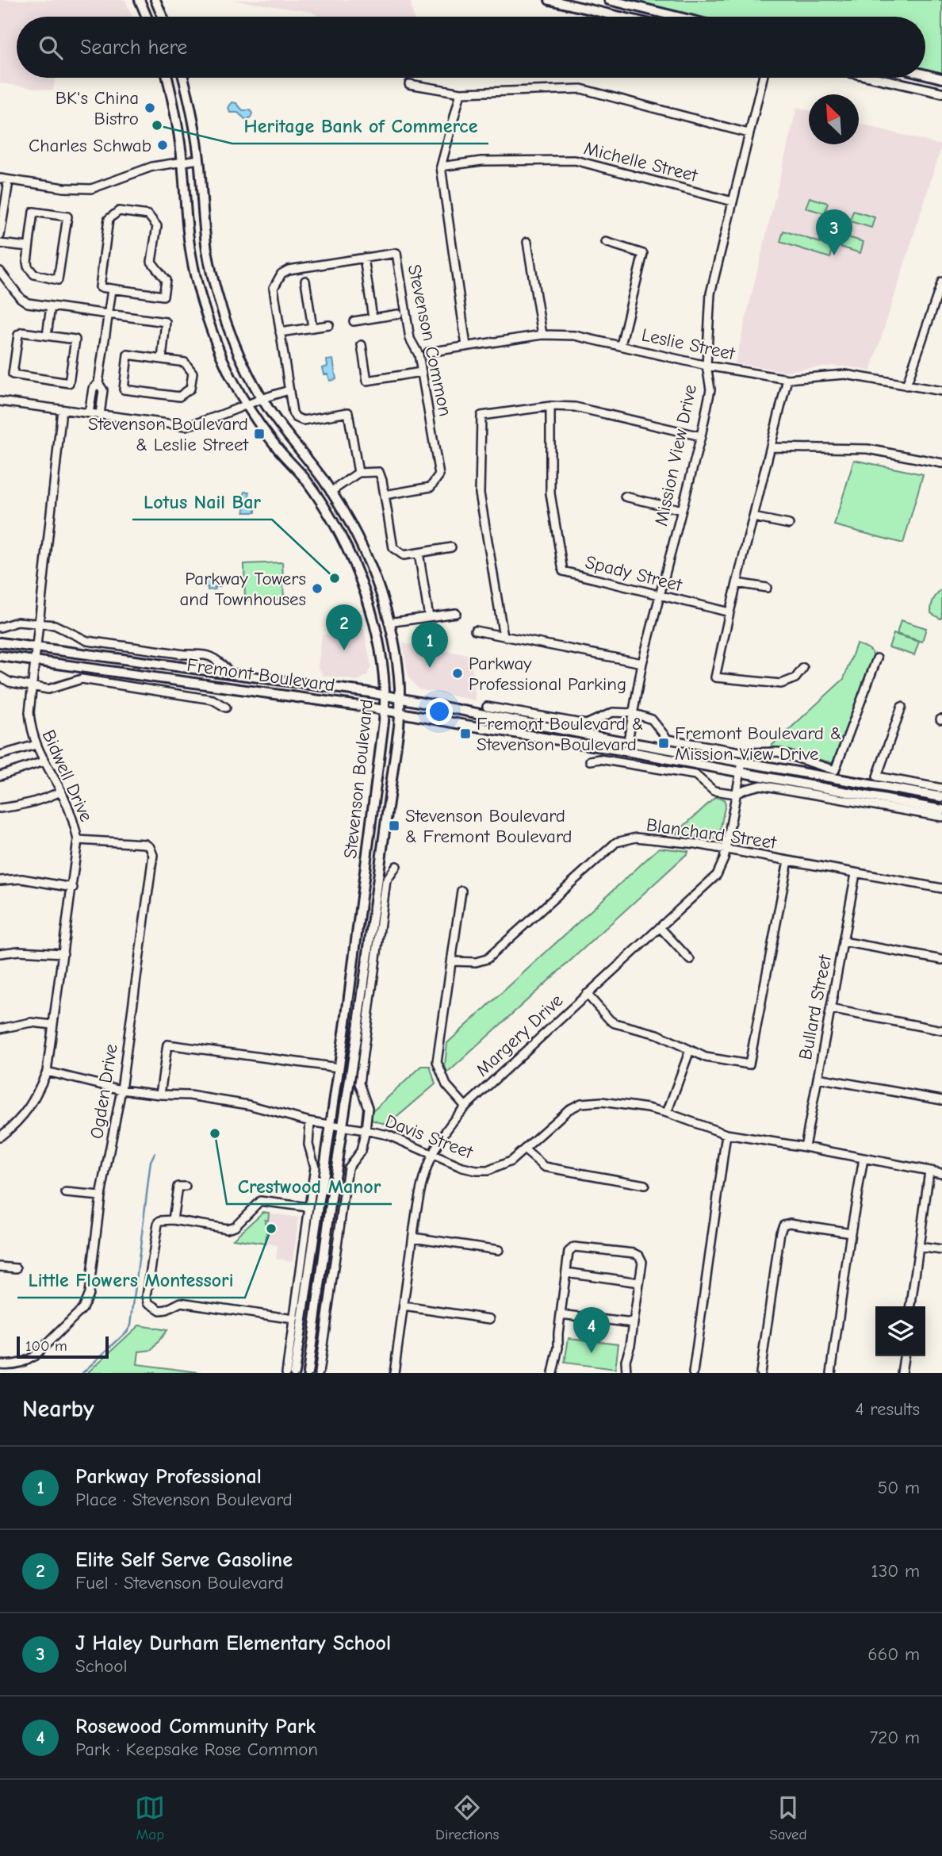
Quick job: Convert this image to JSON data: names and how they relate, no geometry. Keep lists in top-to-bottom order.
{
  "streets": {
    "main road": ["Mission View Drive", "Fremont Boulevard", "Stevenson Boulevard"],
    "street": [
      "Michelle Street",
      "Stevenson Common",
      "Leslie Street",
      "Spady Street",
      "Bidwell Drive",
      "Blanchard Street",
      "Bullard Street",
      "Margery Drive",
      "Ogden Drive",
      "Davis Street"
    ]
  },
  "crossings": [
    ["Michelle Street", "Mission View Drive"],
    ["Leslie Street", "Mission View Drive"],
    ["Mission View Drive", "Spady Street"],
    ["Mission View Drive", "Fremont Boulevard"],
    ["Fremont Boulevard", "Bidwell Drive"],
    ["Fremont Boulevard", "Stevenson Boulevard"],
    ["Fremont Boulevard", "Margery Drive"],
    ["Bidwell Drive", "Ogden Drive"],
    ["Bidwell Drive", "Davis Street"],
    ["Stevenson Boulevard", "Davis Street"],
    ["Blanchard Street", "Bullard Street"],
    ["Blanchard Street", "Margery Drive"],
    ["Bullard Street", "Davis Street"],
    ["Margery Drive", "Davis Street"],
    ["Ogden Drive", "Davis Street"]
  ],
  "places": {
    "other": [
      "BK's China Bistro",
      "Heritage Bank of Commerce",
      "Charles Schwab",
      "Lotus Nail Bar",
      "Parkway Towers and Townhouses",
      "Parkway Professional Parking",
      "Crestwood Manor",
      "Little Flowers Montessori"
    ],
    "transit": [
      "Stevenson Boulevard & Leslie Street",
      "Fremont Boulevard & Stevenson Boulevard",
      "Fremont Boulevard & Mission View Drive",
      "Stevenson Boulevard & Fremont Boulevard"
    ]
  },
  "scale_bar": "100 m",
  "north": "top left",
  "page": {
    "search": "Search here",
    "pins": [
      "3",
      "2",
      "1",
      "4"
    ],
    "scale": "100 m",
    "heading": ["Nearby", "4 results"],
    "list": [
      {
        "mark": "1",
        "name": "Parkway Professional",
        "note": "Place · Stevenson Boulevard",
        "value": "50 m"
      },
      {
        "mark": "2",
        "name": "Elite Self Serve Gasoline",
        "note": "Fuel · Stevenson Boulevard",
        "value": "130 m"
      },
      {
        "mark": "3",
        "name": "J Haley Durham Elementary School",
        "note": "School",
        "value": "660 m"
      },
      {
        "mark": "4",
        "name": "Rosewood Community Park",
        "note": "Park · Keepsake Rose Common",
        "value": "720 m"
      }
    ],
    "nav": ["Map", "Directions", "Saved"]
  }
}
